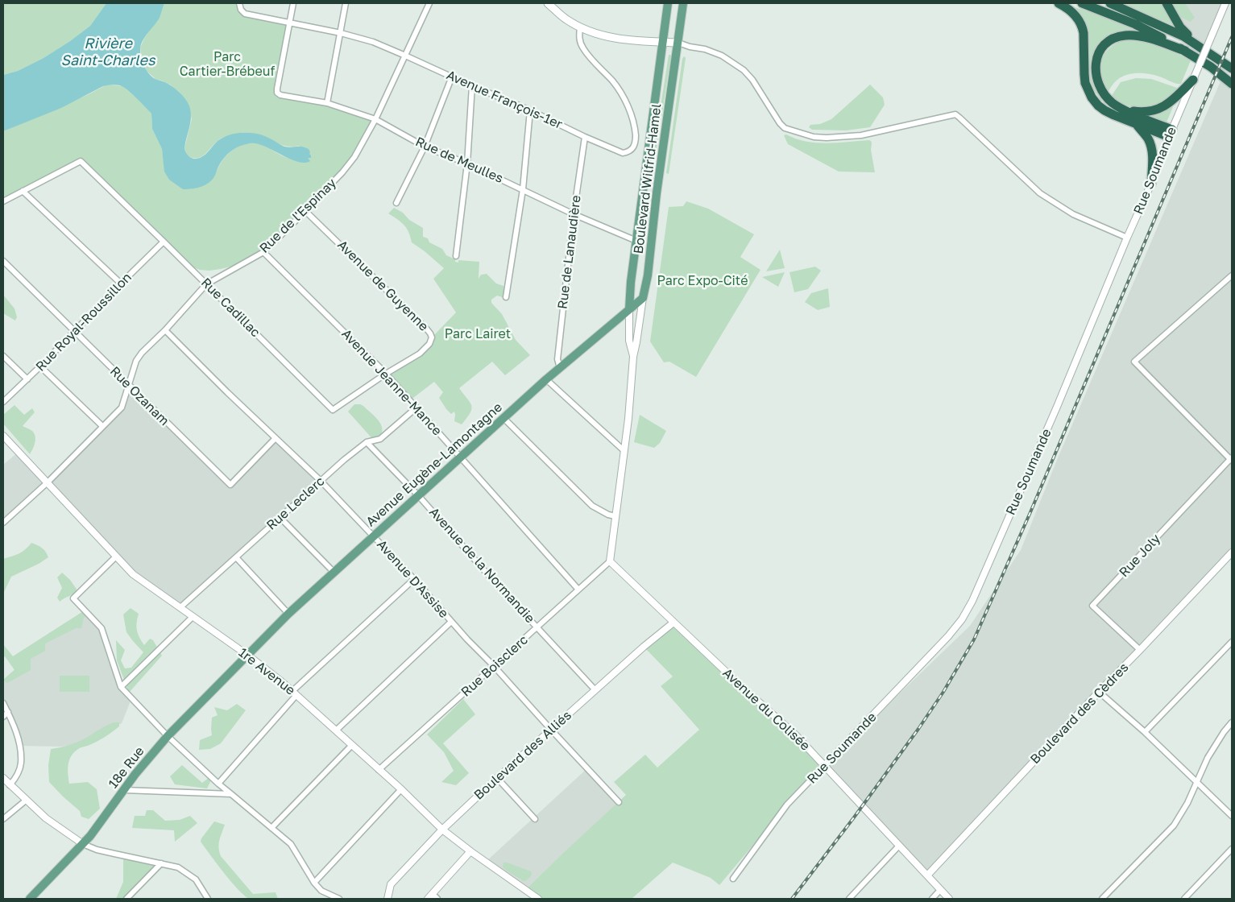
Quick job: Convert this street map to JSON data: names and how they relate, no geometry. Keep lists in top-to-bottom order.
{
  "streets": {
    "main road": ["Boulevard Wilfrid-Hamel", "Avenue Eugène-Lamontagne", "18e Rue"],
    "street": [
      "Avenue François-1er",
      "Rue de Meulles",
      "Rue Soumande",
      "Rue de l'Espinay",
      "Rue de Lanaudière",
      "Avenue de Guyenne",
      "Rue Cadillac",
      "Rue Royal-Roussillon",
      "Avenue Jeanne-Mance",
      "Rue Ozanam",
      "Rue Leclerc",
      "Rue Joly",
      "Avenue de la Normandie",
      "Avenue D'Assise",
      "Rue Boisclerc",
      "1re Avenue",
      "Avenue du Colisée",
      "Boulevard des Cèdres",
      "Boulevard des Alliés"
    ]
  },
  "crossings": [
    ["Avenue François-1er", "Rue de Meulles"],
    ["Avenue François-1er", "Rue de l'Espinay"],
    ["Avenue François-1er", "Rue de Lanaudière"],
    ["Rue de Meulles", "Boulevard Wilfrid-Hamel"],
    ["Rue de Meulles", "Rue de l'Espinay"],
    ["Rue de Meulles", "Rue de Lanaudière"],
    ["Rue Soumande", "Avenue du Colisée"],
    ["Boulevard Wilfrid-Hamel", "Avenue Eugène-Lamontagne"],
    ["Boulevard Wilfrid-Hamel", "Rue Boisclerc"],
    ["Boulevard Wilfrid-Hamel", "Avenue du Colisée"],
    ["Rue de l'Espinay", "Avenue de Guyenne"],
    ["Rue de l'Espinay", "Rue Cadillac"],
    ["Rue de l'Espinay", "Avenue Jeanne-Mance"],
    ["Rue de l'Espinay", "Rue Ozanam"],
    ["Rue de l'Espinay", "Avenue D'Assise"],
    ["Rue de l'Espinay", "1re Avenue"],
    ["Rue de Lanaudière", "Avenue Eugène-Lamontagne"],
    ["Avenue de Guyenne", "Rue Cadillac"],
    ["Avenue de Guyenne", "Avenue Jeanne-Mance"],
    ["Rue Cadillac", "Rue Royal-Roussillon"],
    ["Rue Cadillac", "Avenue Jeanne-Mance"],
    ["Rue Royal-Roussillon", "Rue Ozanam"],
    ["Avenue Jeanne-Mance", "Avenue Eugène-Lamontagne"],
    ["Avenue Jeanne-Mance", "Rue Leclerc"],
    ["Avenue Jeanne-Mance", "Rue Boisclerc"],
    ["Rue Ozanam", "Avenue D'Assise"],
    ["Avenue Eugène-Lamontagne", "Avenue de la Normandie"],
    ["Avenue Eugène-Lamontagne", "Avenue D'Assise"],
    ["Avenue Eugène-Lamontagne", "1re Avenue"],
    ["Avenue Eugène-Lamontagne", "18e Rue"],
    ["Rue Leclerc", "Avenue de la Normandie"],
    ["Rue Leclerc", "Avenue D'Assise"],
    ["Rue Leclerc", "1re Avenue"],
    ["Rue Joly", "Boulevard des Cèdres"],
    ["Avenue de la Normandie", "Rue Boisclerc"],
    ["Avenue de la Normandie", "Boulevard des Alliés"],
    ["Avenue D'Assise", "Rue Boisclerc"],
    ["Avenue D'Assise", "Boulevard des Alliés"],
    ["Rue Boisclerc", "1re Avenue"],
    ["Rue Boisclerc", "Avenue du Colisée"],
    ["1re Avenue", "Boulevard des Alliés"],
    ["1re Avenue", "18e Rue"],
    ["Avenue du Colisée", "Boulevard des Cèdres"],
    ["Avenue du Colisée", "Boulevard des Alliés"]
  ],
  "water": ["Rivière Saint-Charles"],
  "parks": ["Parc Cartier-Brébeuf", "Parc Expo-Cité", "Parc Lairet"]
}
